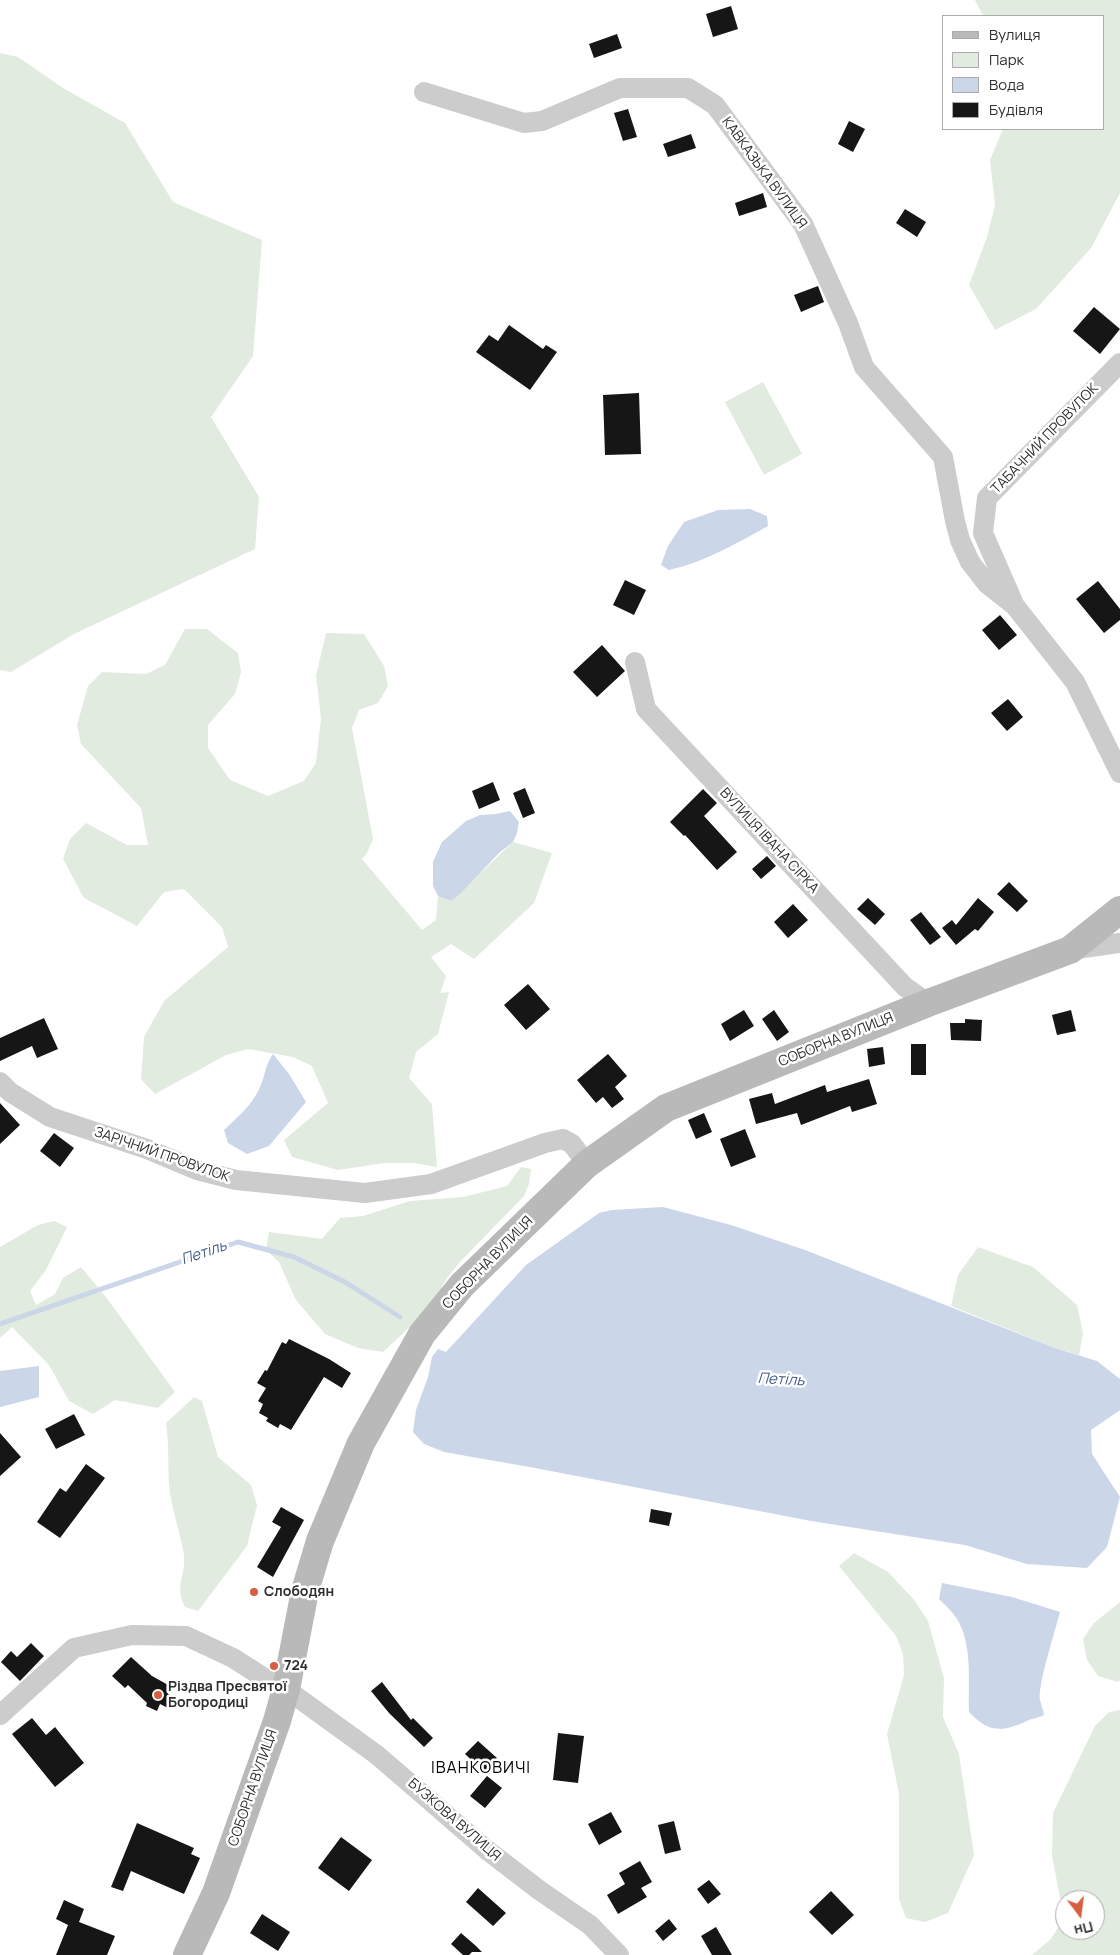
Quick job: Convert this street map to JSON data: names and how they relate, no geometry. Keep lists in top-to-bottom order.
{
  "streets": {
    "street": [
      "КАВКАЗЬКА ВУЛИЦЯ",
      "ТАБАЧНИЙ ПРОВУЛОК",
      "ВУЛИЦЯ ІВАНА СІРКА",
      "СОБОРНА ВУЛИЦЯ",
      "ЗАРІЧНИЙ ПРОВУЛОК",
      "БУЗКОВА ВУЛИЦЯ"
    ]
  },
  "crossings": [
    ["КАВКАЗЬКА ВУЛИЦЯ", "ТАБАЧНИЙ ПРОВУЛОК"],
    ["ВУЛИЦЯ ІВАНА СІРКА", "СОБОРНА ВУЛИЦЯ"],
    ["СОБОРНА ВУЛИЦЯ", "ЗАРІЧНИЙ ПРОВУЛОК"],
    ["СОБОРНА ВУЛИЦЯ", "БУЗКОВА ВУЛИЦЯ"]
  ],
  "districts": ["ІВАНКОВИЧІ"],
  "water": ["Петіль"],
  "places": ["Слободян", "724", "Різдва Пресвятої Богородиці"],
  "legend": [
    "Вулиця",
    "Парк",
    "Вода",
    "Будівля"
  ],
  "north": "bottom"
}
